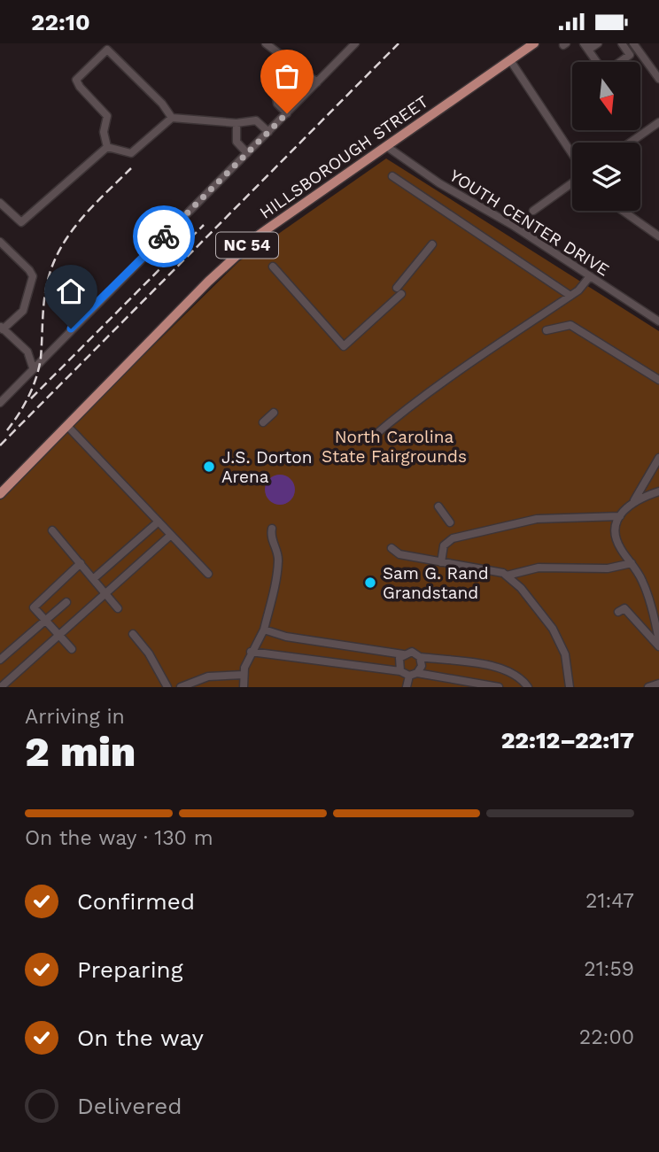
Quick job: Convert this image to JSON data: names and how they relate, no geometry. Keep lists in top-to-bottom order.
{
  "streets": {
    "main road": ["HILLSBOROUGH STREET", "NC 54"],
    "street": ["YOUTH CENTER DRIVE"]
  },
  "crossings": [
    ["HILLSBOROUGH STREET", "YOUTH CENTER DRIVE"]
  ],
  "parks": ["North Carolina State Fairgrounds"],
  "places": ["J.S. Dorton Arena", "Sam G. Rand Grandstand"],
  "north": "bottom",
  "page": {
    "status": "22:10",
    "heading": ["2 min", "Arriving in", "22:12–22:17"],
    "bar": "On the way · 130 m",
    "list": [
      ["Confirmed", "21:47"],
      ["Preparing", "21:59"],
      ["On the way", "22:00"],
      "Delivered"
    ]
  }
}
